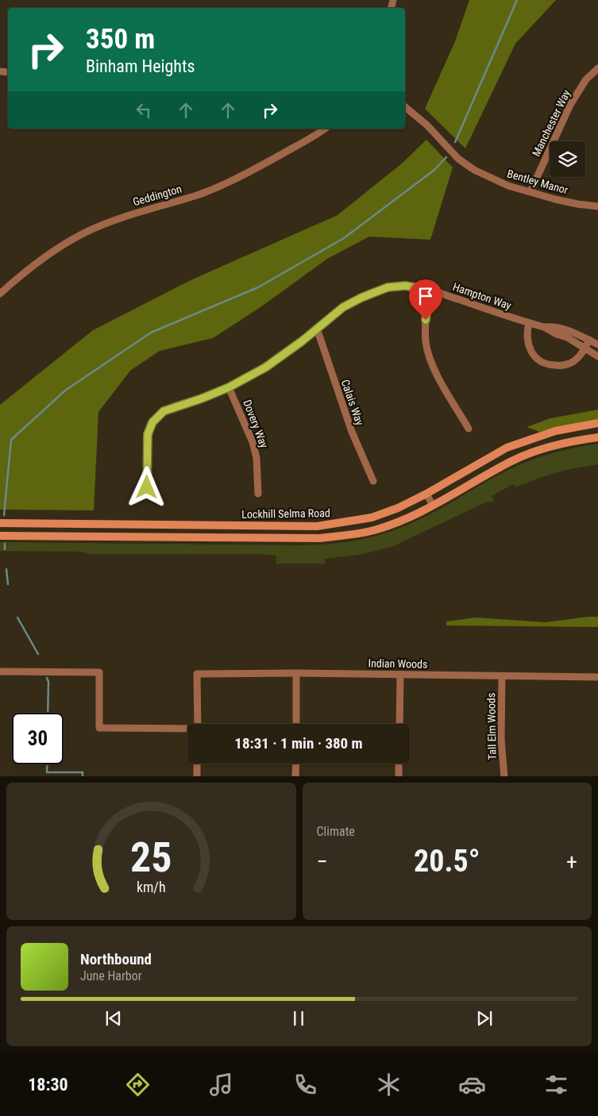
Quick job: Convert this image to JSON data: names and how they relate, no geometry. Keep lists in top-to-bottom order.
{
  "streets": {
    "main road": ["Lockhill Selma Road"],
    "street": [
      "Manchester Way",
      "Bentley Manor",
      "Geddington",
      "Hampton Way",
      "Calais Way",
      "Dovery Way",
      "Indian Woods",
      "Tall Elm Woods"
    ]
  },
  "crossings": [
    ["Manchester Way", "Bentley Manor"],
    ["Hampton Way", "Calais Way"],
    ["Hampton Way", "Dovery Way"],
    ["Indian Woods", "Tall Elm Woods"]
  ],
  "page": {
    "turn": ["350 m", "Binham Heights"],
    "limit": "30",
    "trip": "18:31 · 1 min · 380 m",
    "tile": "Climate",
    "heat": ["−", "20.5°", "+"],
    "song": ["Northbound", "June Harbor"],
    "tabs": "18:30",
    "gauge": ["25", "km/h"]
  }
}
